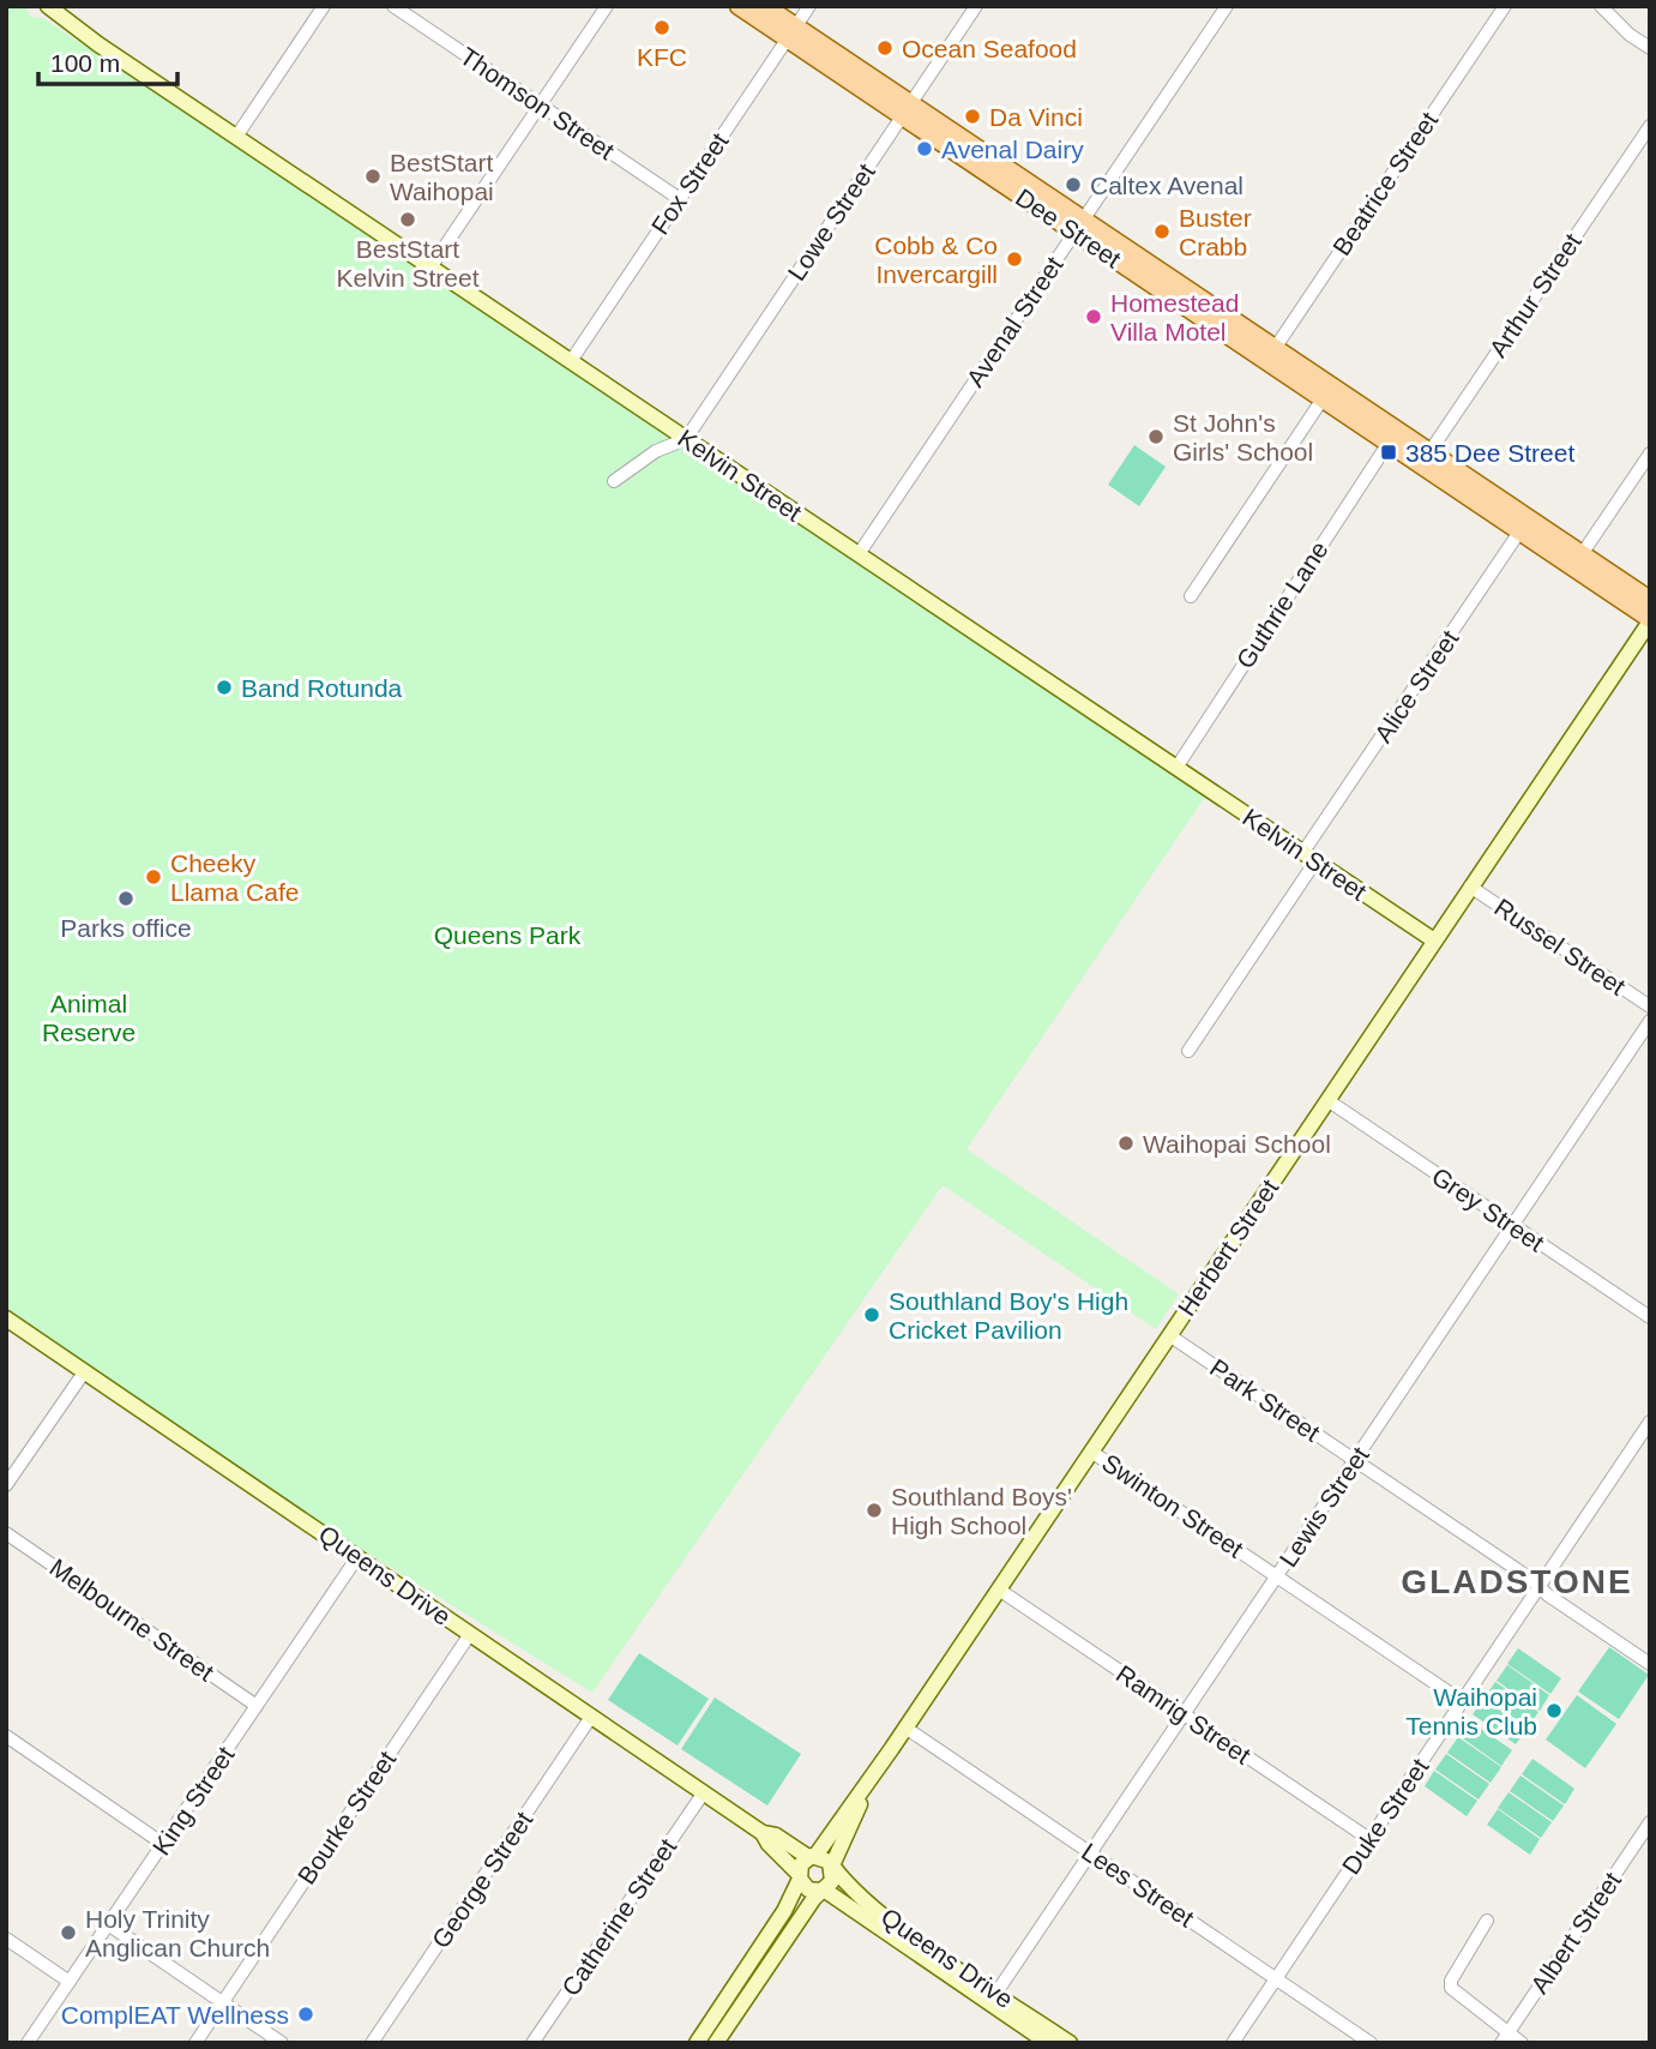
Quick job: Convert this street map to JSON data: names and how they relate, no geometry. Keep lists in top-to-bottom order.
{
  "streets": {
    "main road": [
      "Dee Street",
      "Kelvin Street",
      "Herbert Street",
      "Queens Drive"
    ],
    "street": [
      "Thomson Street",
      "Fox Street",
      "Beatrice Street",
      "Lowe Street",
      "Arthur Street",
      "Avenal Street",
      "Guthrie Lane",
      "Alice Street",
      "Russel Street",
      "Grey Street",
      "Park Street",
      "Swinton Street",
      "Lewis Street",
      "Melbourne Street",
      "Ramrig Street",
      "King Street",
      "Duke Street",
      "Bourke Street",
      "George Street",
      "Lees Street",
      "Catherine Street",
      "Albert Street"
    ]
  },
  "crossings": [
    ["Thomson Street", "Fox Street"],
    ["Fox Street", "Dee Street"],
    ["Fox Street", "Kelvin Street"],
    ["Beatrice Street", "Dee Street"],
    ["Lowe Street", "Dee Street"],
    ["Lowe Street", "Kelvin Street"],
    ["Dee Street", "Arthur Street"],
    ["Dee Street", "Avenal Street"],
    ["Dee Street", "Guthrie Lane"],
    ["Dee Street", "Alice Street"],
    ["Dee Street", "Herbert Street"],
    ["Avenal Street", "Kelvin Street"],
    ["Kelvin Street", "Guthrie Lane"],
    ["Kelvin Street", "Alice Street"],
    ["Kelvin Street", "Herbert Street"],
    ["Russel Street", "Herbert Street"],
    ["Grey Street", "Herbert Street"],
    ["Grey Street", "Lewis Street"],
    ["Herbert Street", "Park Street"],
    ["Herbert Street", "Swinton Street"],
    ["Herbert Street", "Queens Drive"],
    ["Herbert Street", "Ramrig Street"],
    ["Herbert Street", "Lees Street"],
    ["Park Street", "Lewis Street"],
    ["Park Street", "Duke Street"],
    ["Swinton Street", "Lewis Street"],
    ["Swinton Street", "Duke Street"],
    ["Lewis Street", "Queens Drive"],
    ["Lewis Street", "Ramrig Street"],
    ["Lewis Street", "Lees Street"],
    ["Queens Drive", "King Street"],
    ["Queens Drive", "Bourke Street"],
    ["Queens Drive", "George Street"],
    ["Queens Drive", "Catherine Street"],
    ["Melbourne Street", "King Street"],
    ["Ramrig Street", "Duke Street"],
    ["Duke Street", "Lees Street"]
  ],
  "districts": ["GLADSTONE"],
  "parks": ["Queens Park", "Animal Reserve"],
  "places": {
    "other": [
      "KFC",
      "Ocean Seafood",
      "Da Vinci",
      "Avenal Dairy",
      "BestStart Waihopai",
      "Caltex Avenal",
      "BestStart Kelvin Street",
      "Buster Crabb",
      "Cobb & Co Invercargill",
      "Homestead Villa Motel",
      "St John's Girls' School",
      "Band Rotunda",
      "Cheeky Llama Cafe",
      "Parks office",
      "Waihopai School",
      "Southland Boy's High Cricket Pavilion",
      "Southland Boys' High School",
      "Waihopai Tennis Club",
      "Holy Trinity Anglican Church",
      "ComplEAT Wellness"
    ],
    "transit": ["385 Dee Street"]
  },
  "scale_bar": "100 m"
}
